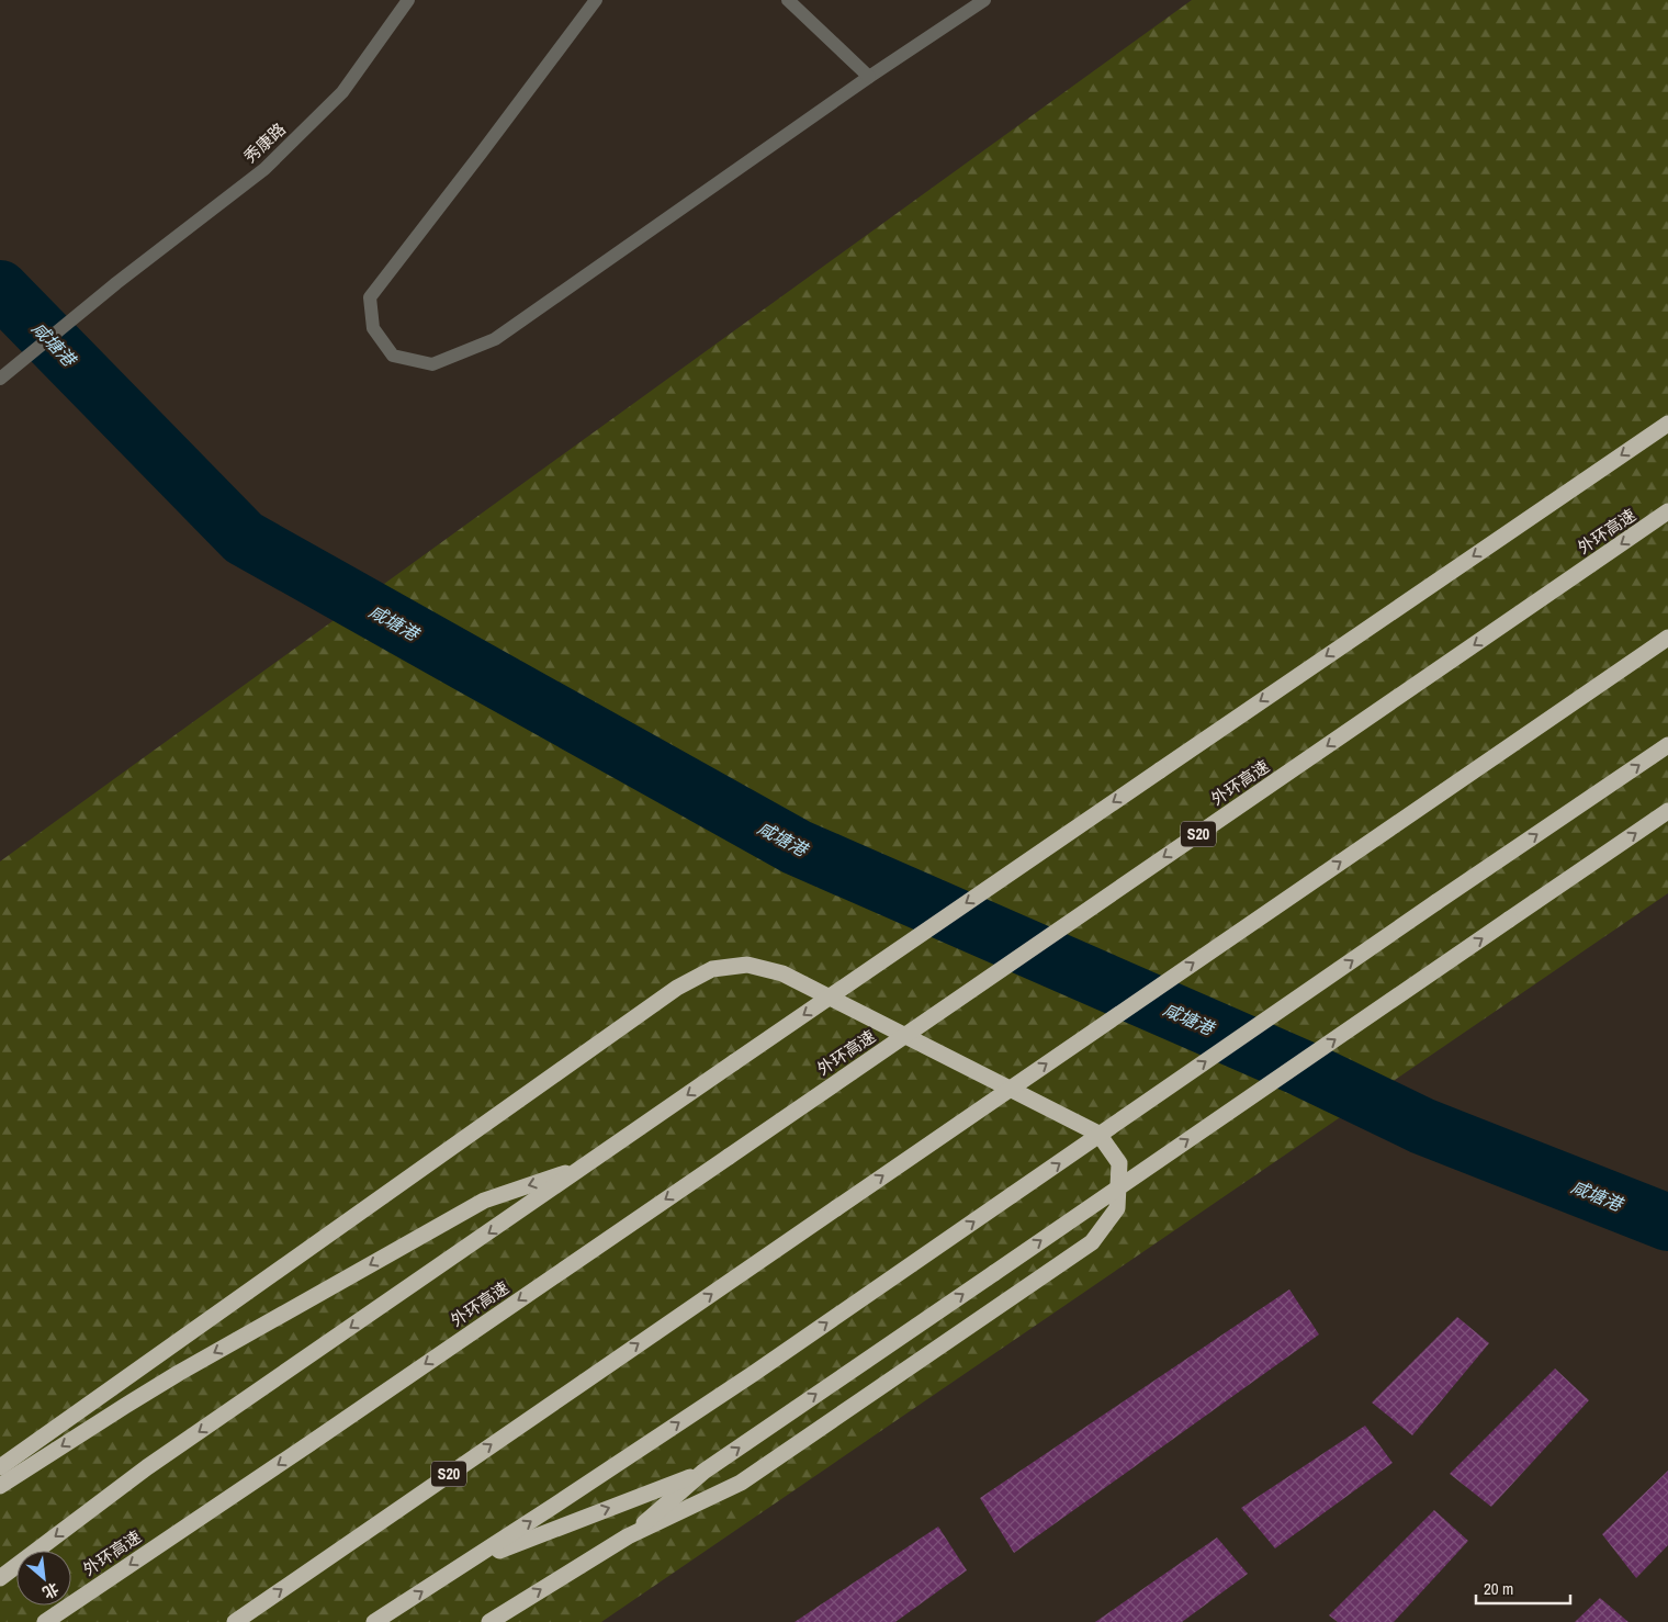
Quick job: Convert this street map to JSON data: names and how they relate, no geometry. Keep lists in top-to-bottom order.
{
  "streets": {
    "highway": ["外环高速", "S20"],
    "street": ["秀康路"]
  },
  "water": ["咸塘港"],
  "scale_bar": "20 m",
  "north": "bottom right"
}
